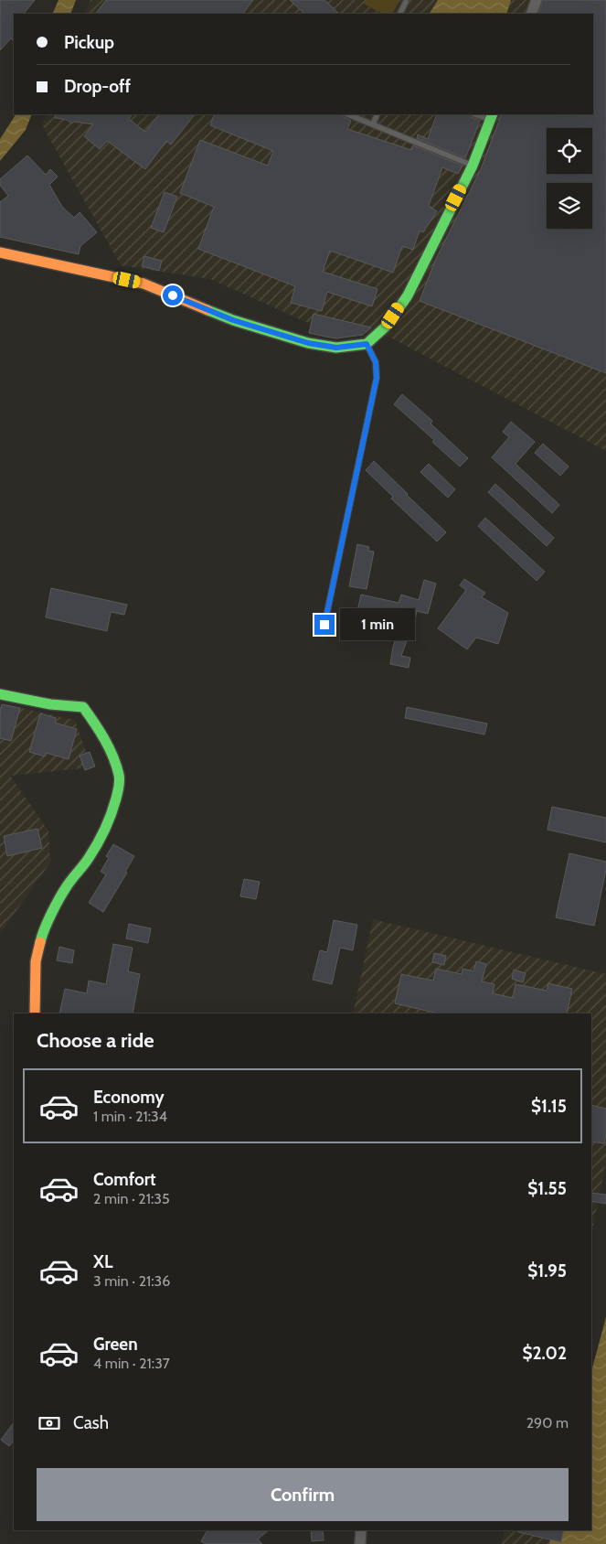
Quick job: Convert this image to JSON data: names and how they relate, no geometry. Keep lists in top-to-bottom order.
{
  "page": {
    "banner": ["Pickup", "Drop-off"],
    "bubble": "1 min",
    "heading": "Choose a ride",
    "list": [
      {
        "name": "Economy",
        "note": "1 min · 21:34",
        "value": "$1.15"
      },
      {
        "name": "Comfort",
        "note": "2 min · 21:35",
        "value": "$1.55"
      },
      {
        "name": "XL",
        "note": "3 min · 21:36",
        "value": "$1.95"
      },
      {
        "name": "Green",
        "note": "4 min · 21:37",
        "value": "$2.02"
      }
    ],
    "pay": ["Cash", "290 m"],
    "buttons": "Confirm"
  }
}
